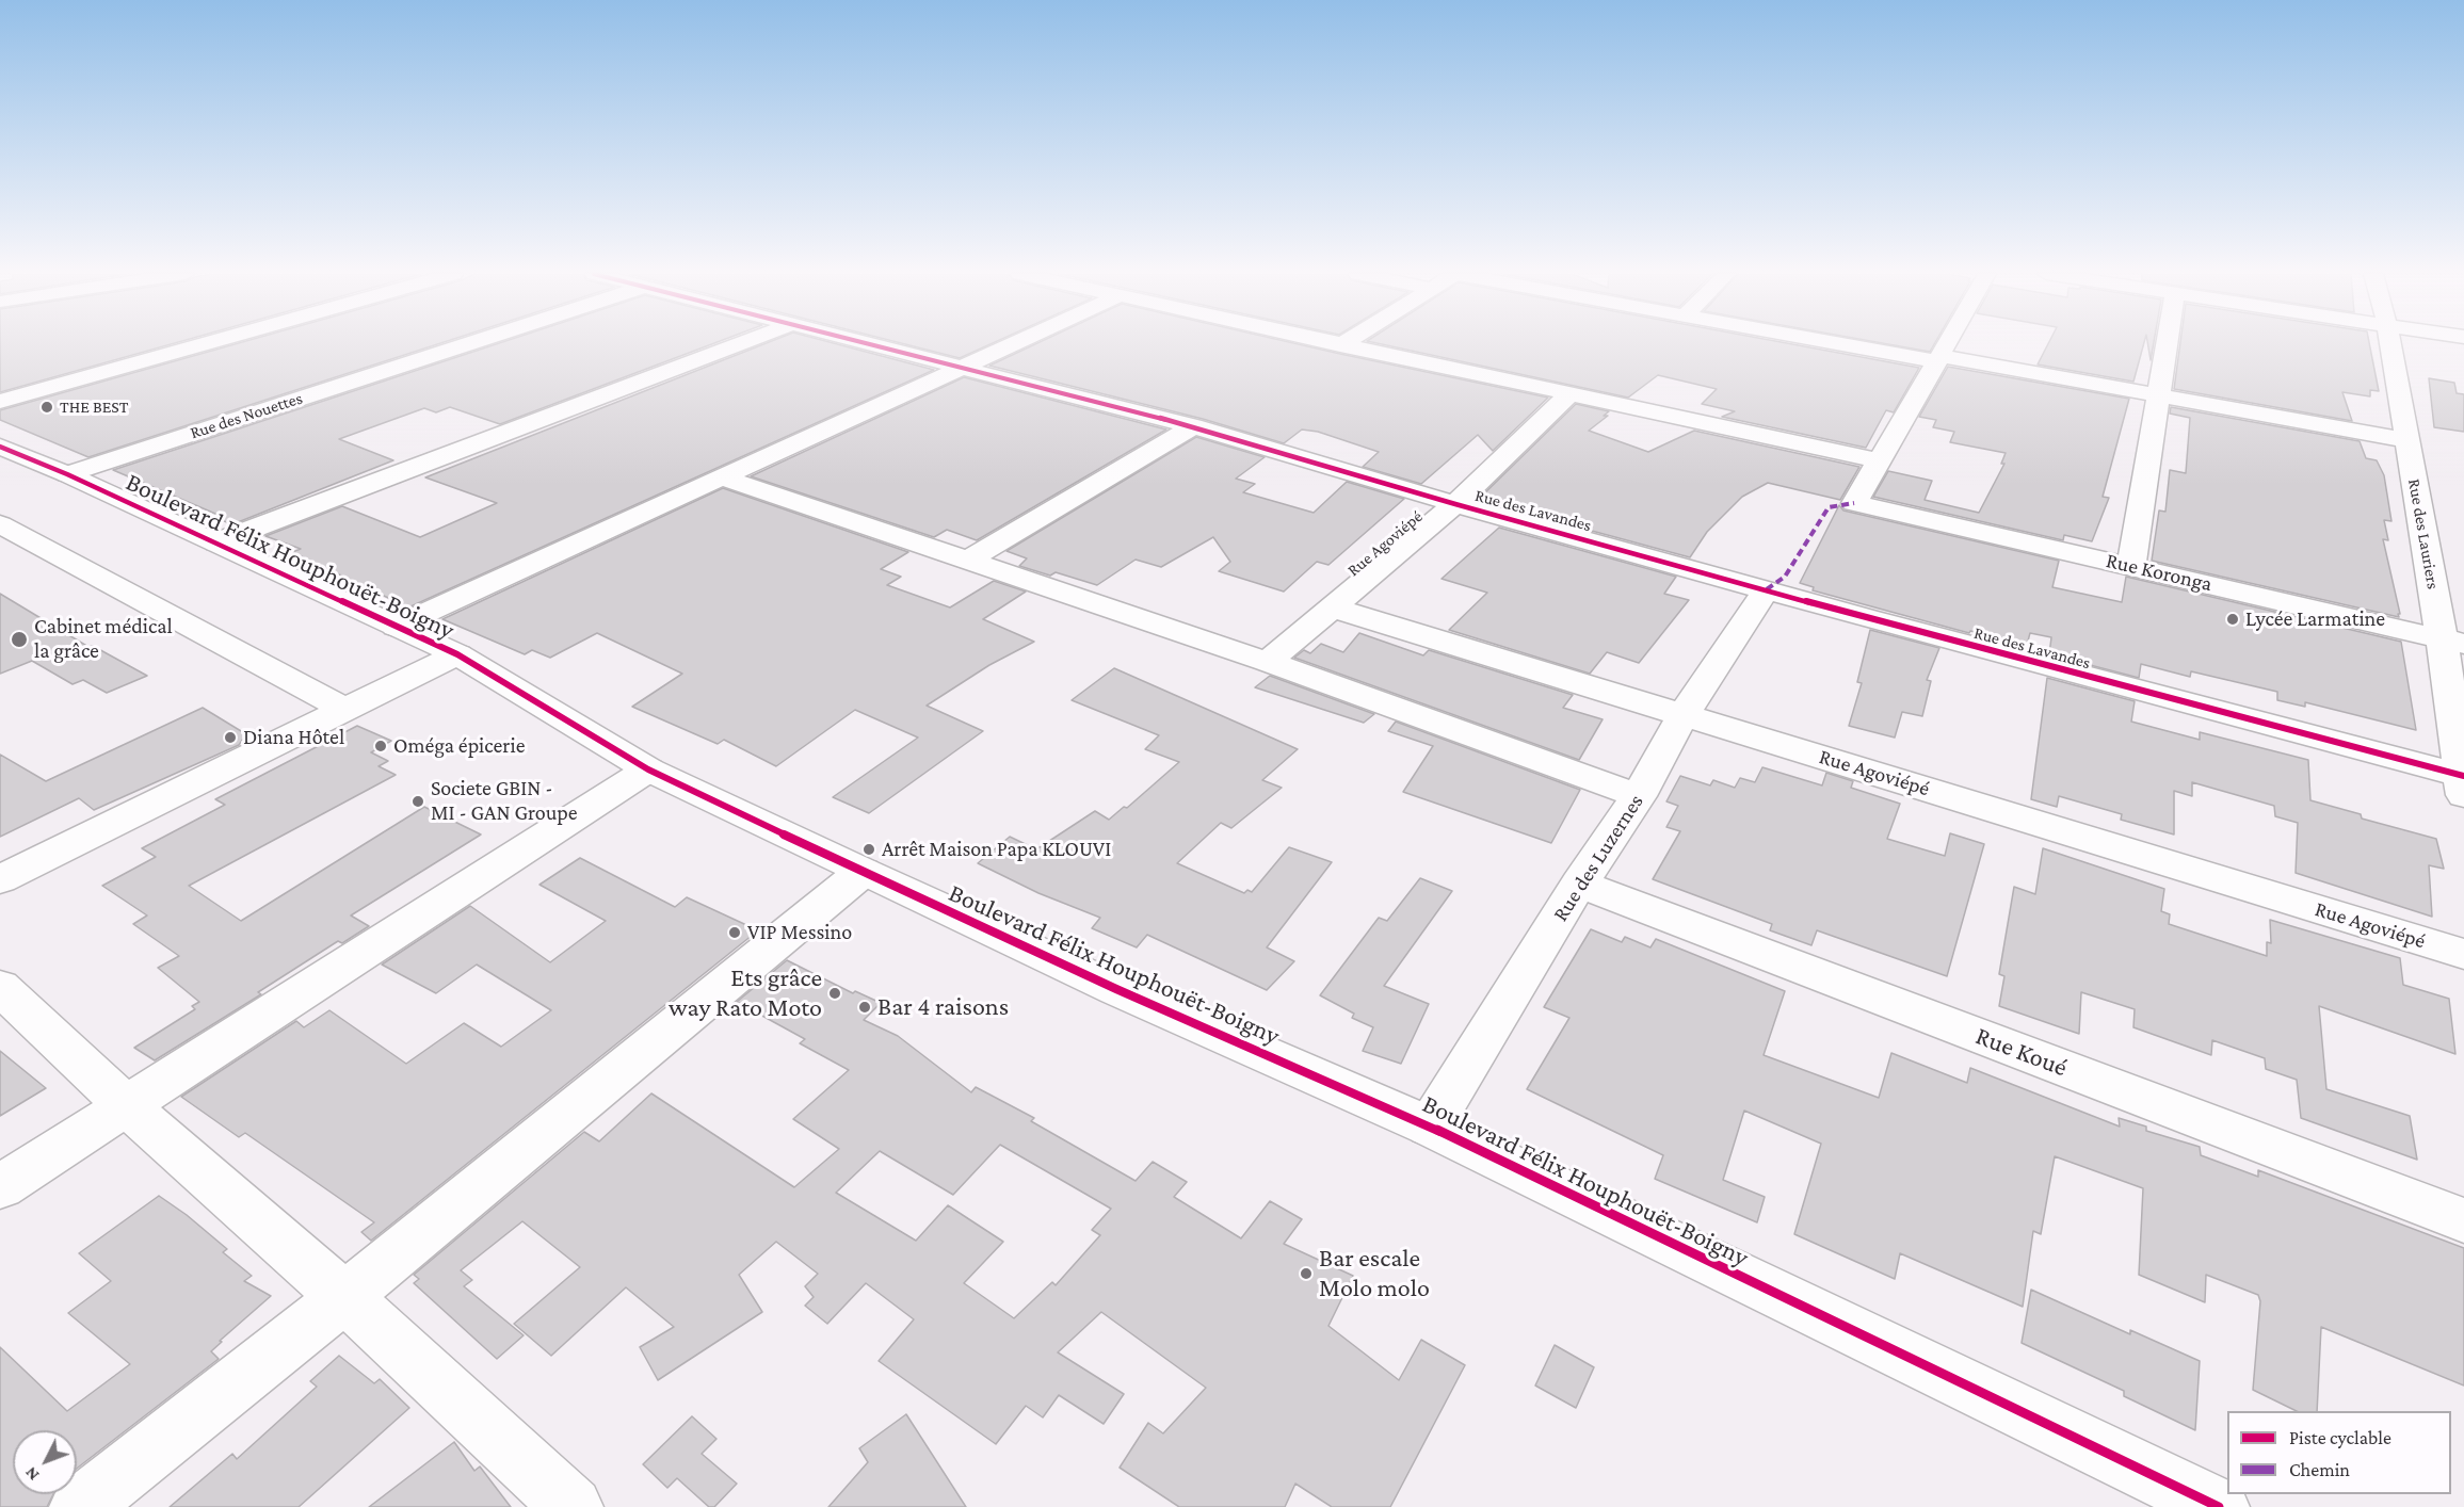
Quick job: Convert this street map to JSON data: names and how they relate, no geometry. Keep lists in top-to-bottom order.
{
  "streets": {
    "street": [
      "Rue des Nouettes",
      "Rue des Lavandes",
      "Rue des Lauriers",
      "Rue Agoviépé",
      "Boulevard Félix Houphouët-Boigny",
      "Rue Koronga",
      "Rue des Luzernes",
      "Rue Koué"
    ]
  },
  "crossings": [
    ["Rue des Nouettes", "Boulevard Félix Houphouët-Boigny"],
    ["Rue des Lavandes", "Rue des Lauriers"],
    ["Rue des Lavandes", "Rue Agoviépé"],
    ["Rue des Lavandes", "Rue des Luzernes"],
    ["Rue des Lauriers", "Rue Koronga"],
    ["Rue Agoviépé", "Rue des Luzernes"],
    ["Boulevard Félix Houphouët-Boigny", "Rue des Luzernes"],
    ["Rue des Luzernes", "Rue Koué"]
  ],
  "places": [
    "THE BEST",
    "Lycée Larmatine",
    "Cabinet médical la grâce",
    "Diana Hôtel",
    "Oméga épicerie",
    "Societe GBIN - MI - GAN Groupe",
    "Arrêt Maison Papa KLOUVI",
    "VIP Messino",
    "Ets grâce way Rato Moto",
    "Bar 4 raisons",
    "Bar escale Molo molo"
  ],
  "legend": ["Piste cyclable", "Chemin"],
  "north": "bottom left"
}
